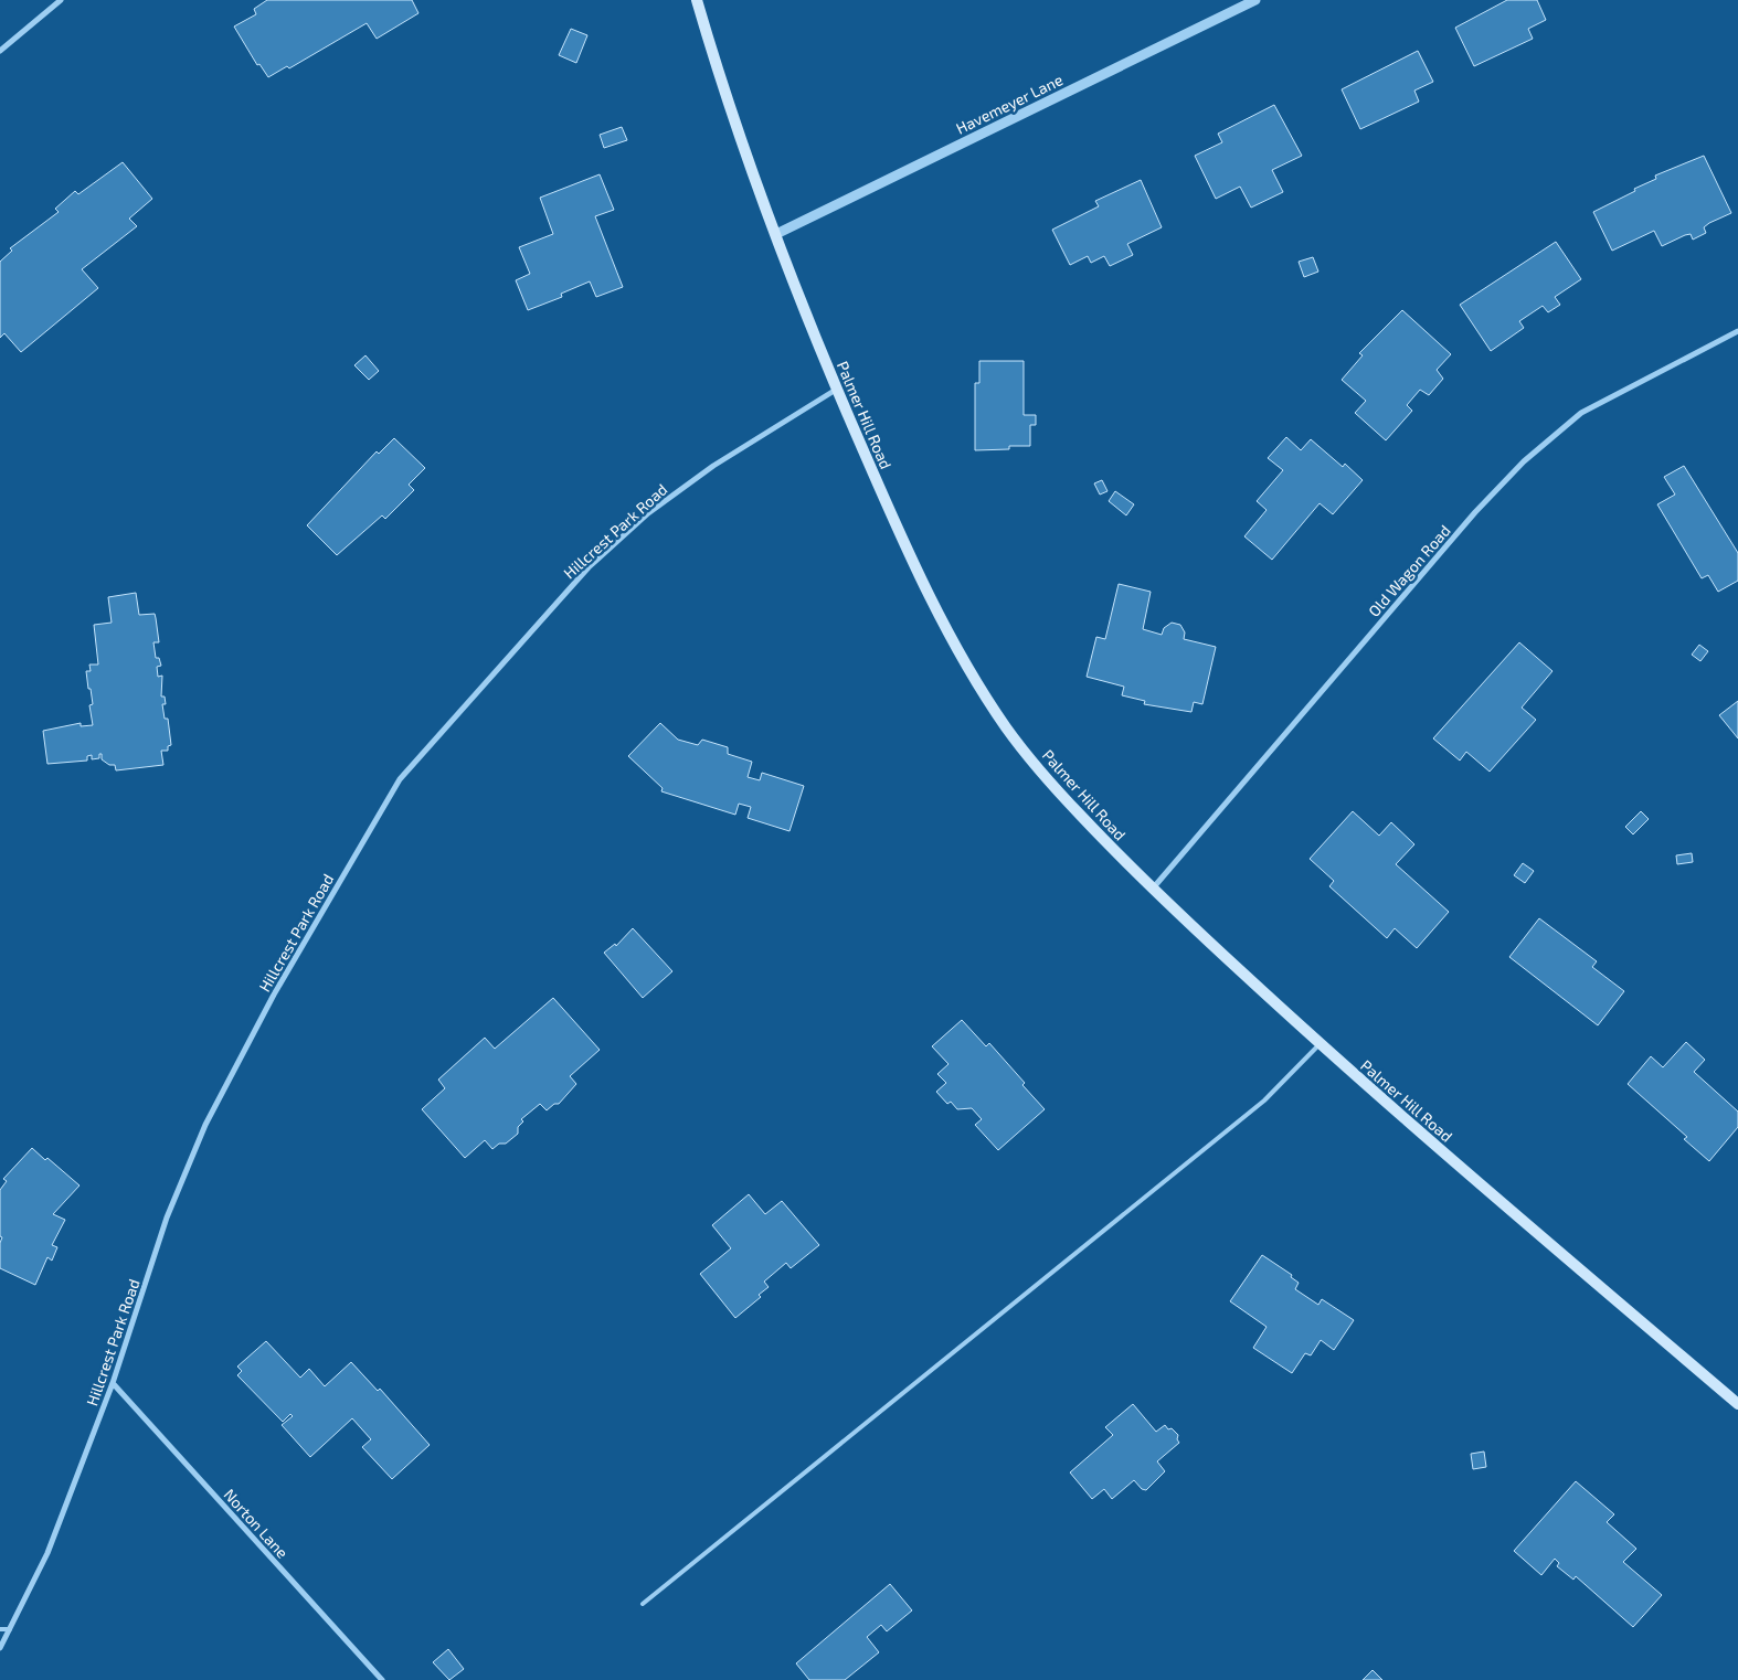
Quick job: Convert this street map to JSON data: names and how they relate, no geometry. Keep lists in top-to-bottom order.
{
  "streets": {
    "main road": ["Palmer Hill Road"],
    "street": [
      "Havemeyer Lane",
      "Hillcrest Park Road",
      "Old Wagon Road",
      "Norton Lane"
    ]
  },
  "crossings": [
    ["Havemeyer Lane", "Palmer Hill Road"],
    ["Palmer Hill Road", "Hillcrest Park Road"],
    ["Palmer Hill Road", "Old Wagon Road"],
    ["Hillcrest Park Road", "Norton Lane"]
  ]
}
